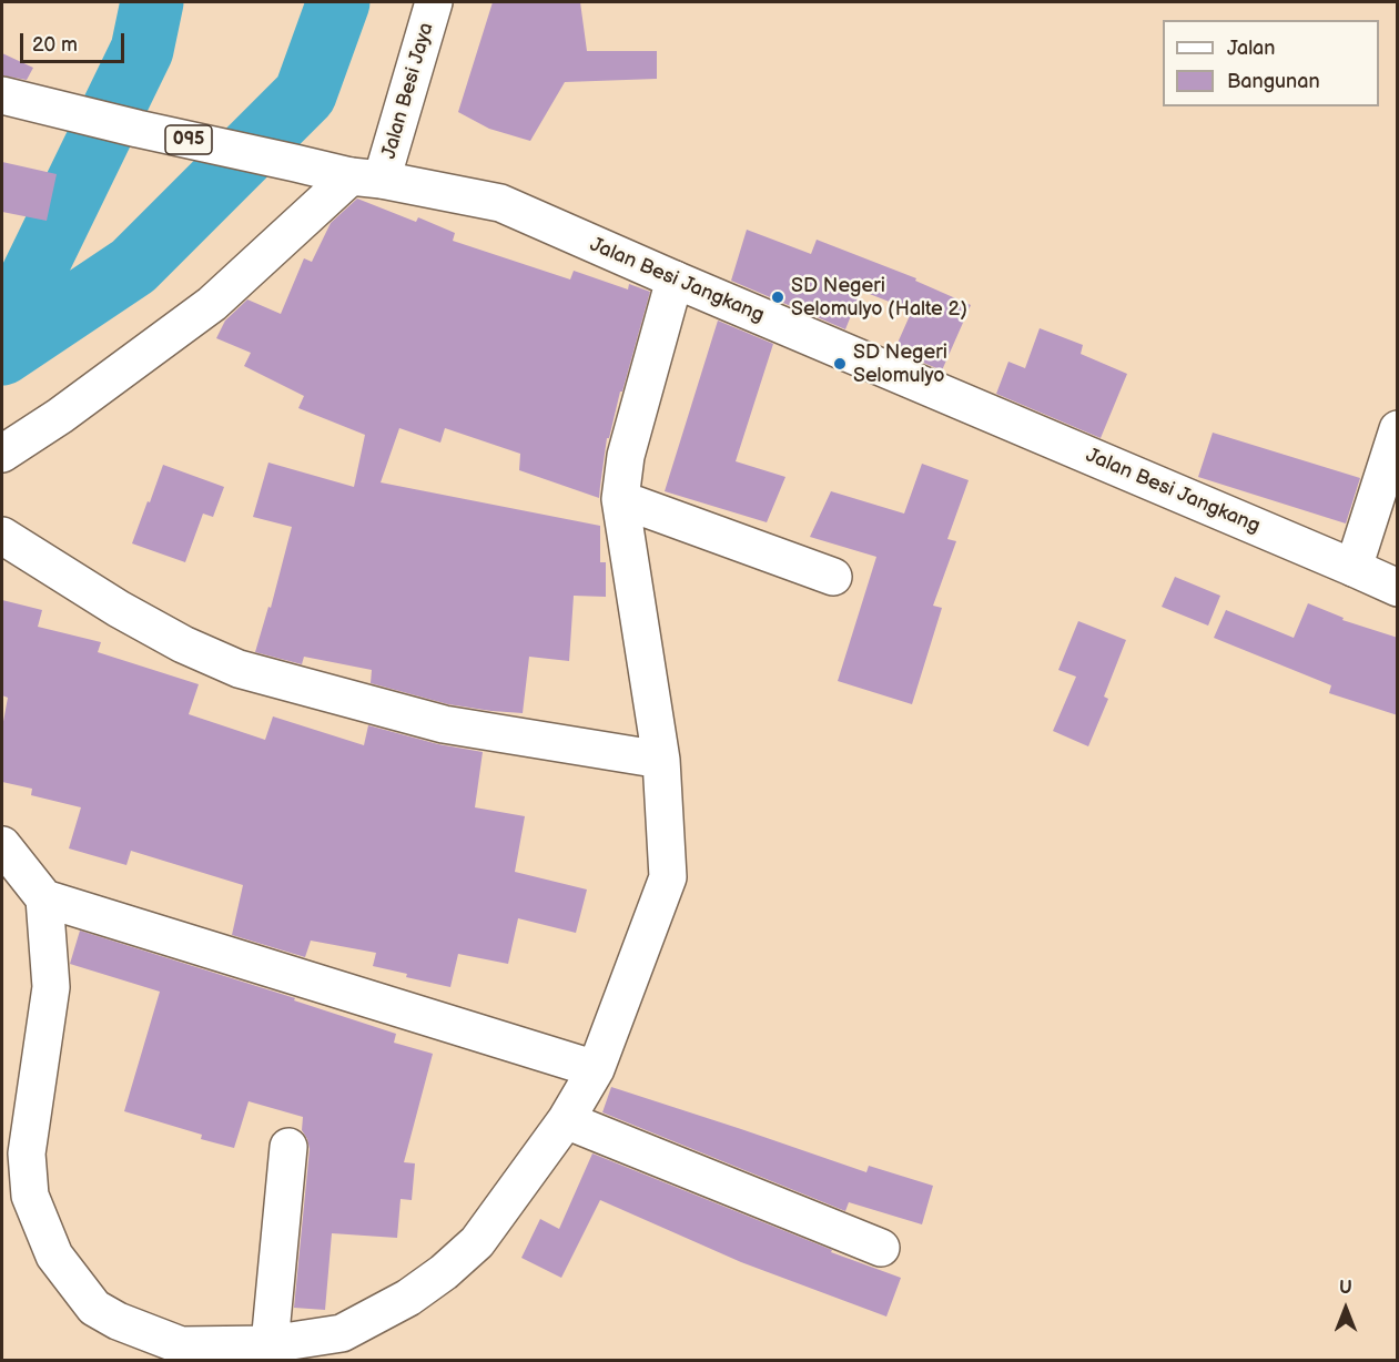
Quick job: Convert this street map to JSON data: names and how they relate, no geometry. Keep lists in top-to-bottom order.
{
  "streets": {
    "street": ["Jalan Besi Jaya", "095", "Jalan Besi Jangkang"]
  },
  "crossings": [
    ["Jalan Besi Jaya", "Jalan Besi Jangkang"]
  ],
  "places": ["SD Negeri Selomulyo (Halte 2)", "SD Negeri Selomulyo"],
  "legend": ["Jalan", "Bangunan"],
  "scale_bar": "20 m",
  "north": "top"
}
